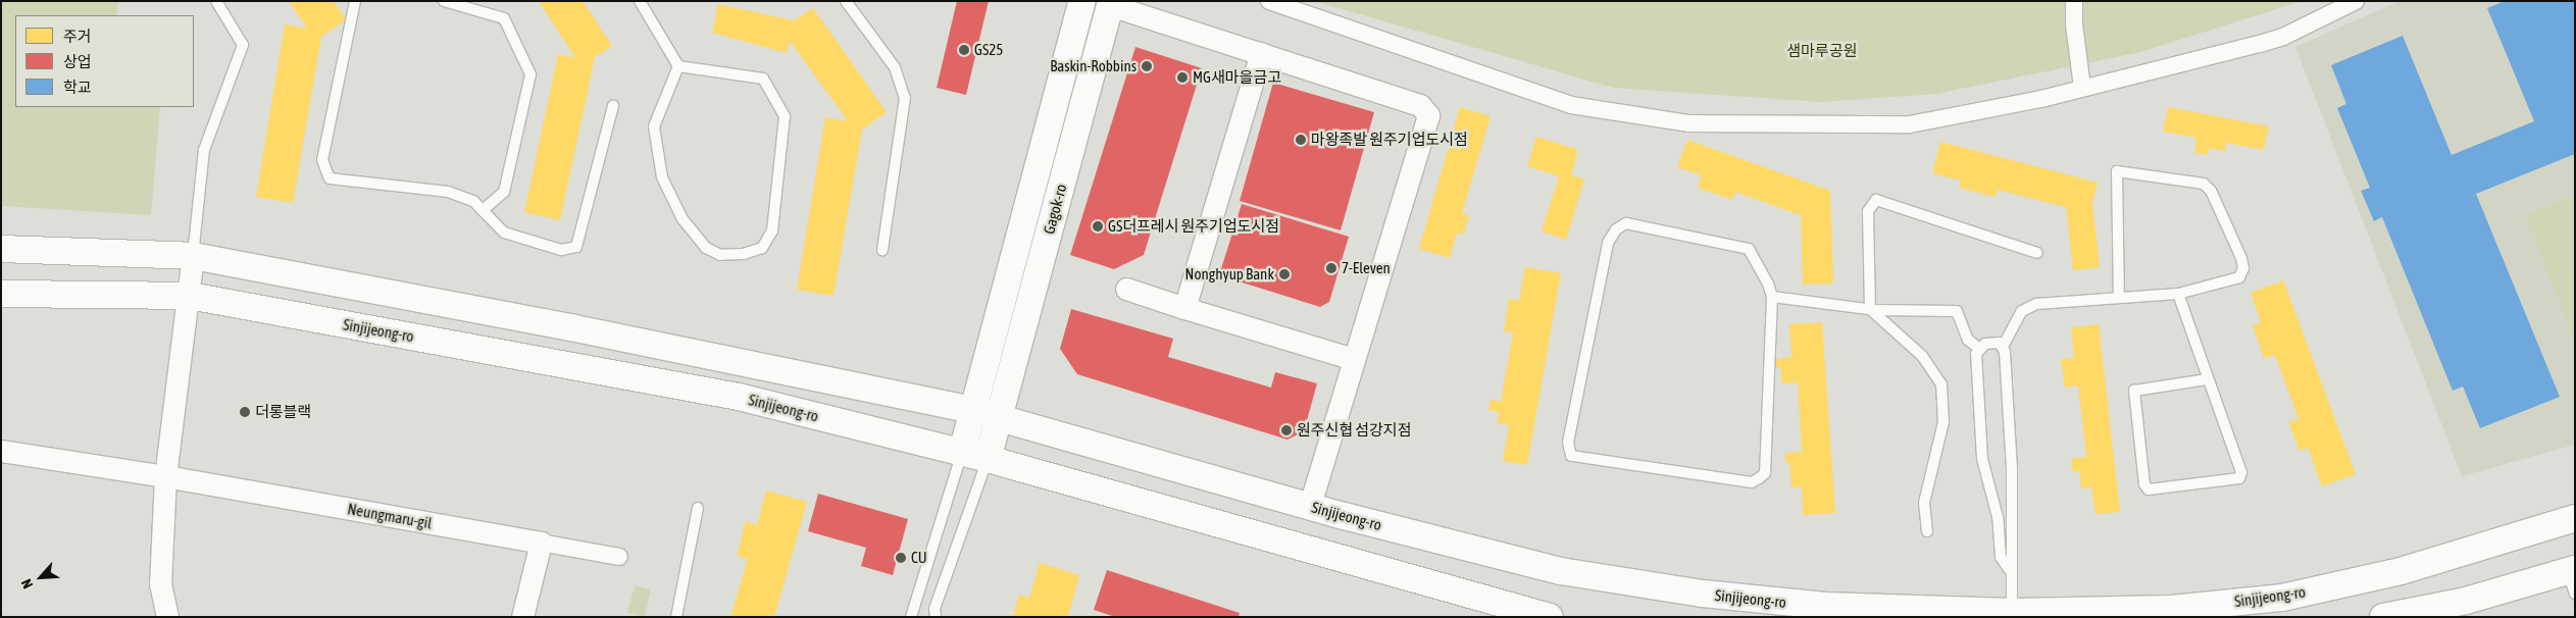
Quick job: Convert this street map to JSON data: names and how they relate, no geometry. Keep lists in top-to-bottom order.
{
  "streets": {
    "street": ["Gagok-ro", "Sinjijeong-ro", "Neungmaru-gil"]
  },
  "crossings": [
    ["Gagok-ro", "Sinjijeong-ro"]
  ],
  "parks": ["샘마루공원"],
  "places": [
    "GS25",
    "Baskin-Robbins",
    "MG새마을금고",
    "마왕족발 원주기업도시점",
    "GS더프레시 원주기업도시점",
    "7-Eleven",
    "Nonghyup Bank",
    "더롱블랙",
    "원주신협 섬강지점",
    "CU"
  ],
  "legend": ["주거", "상업", "학교"],
  "north": "bottom left"
}
